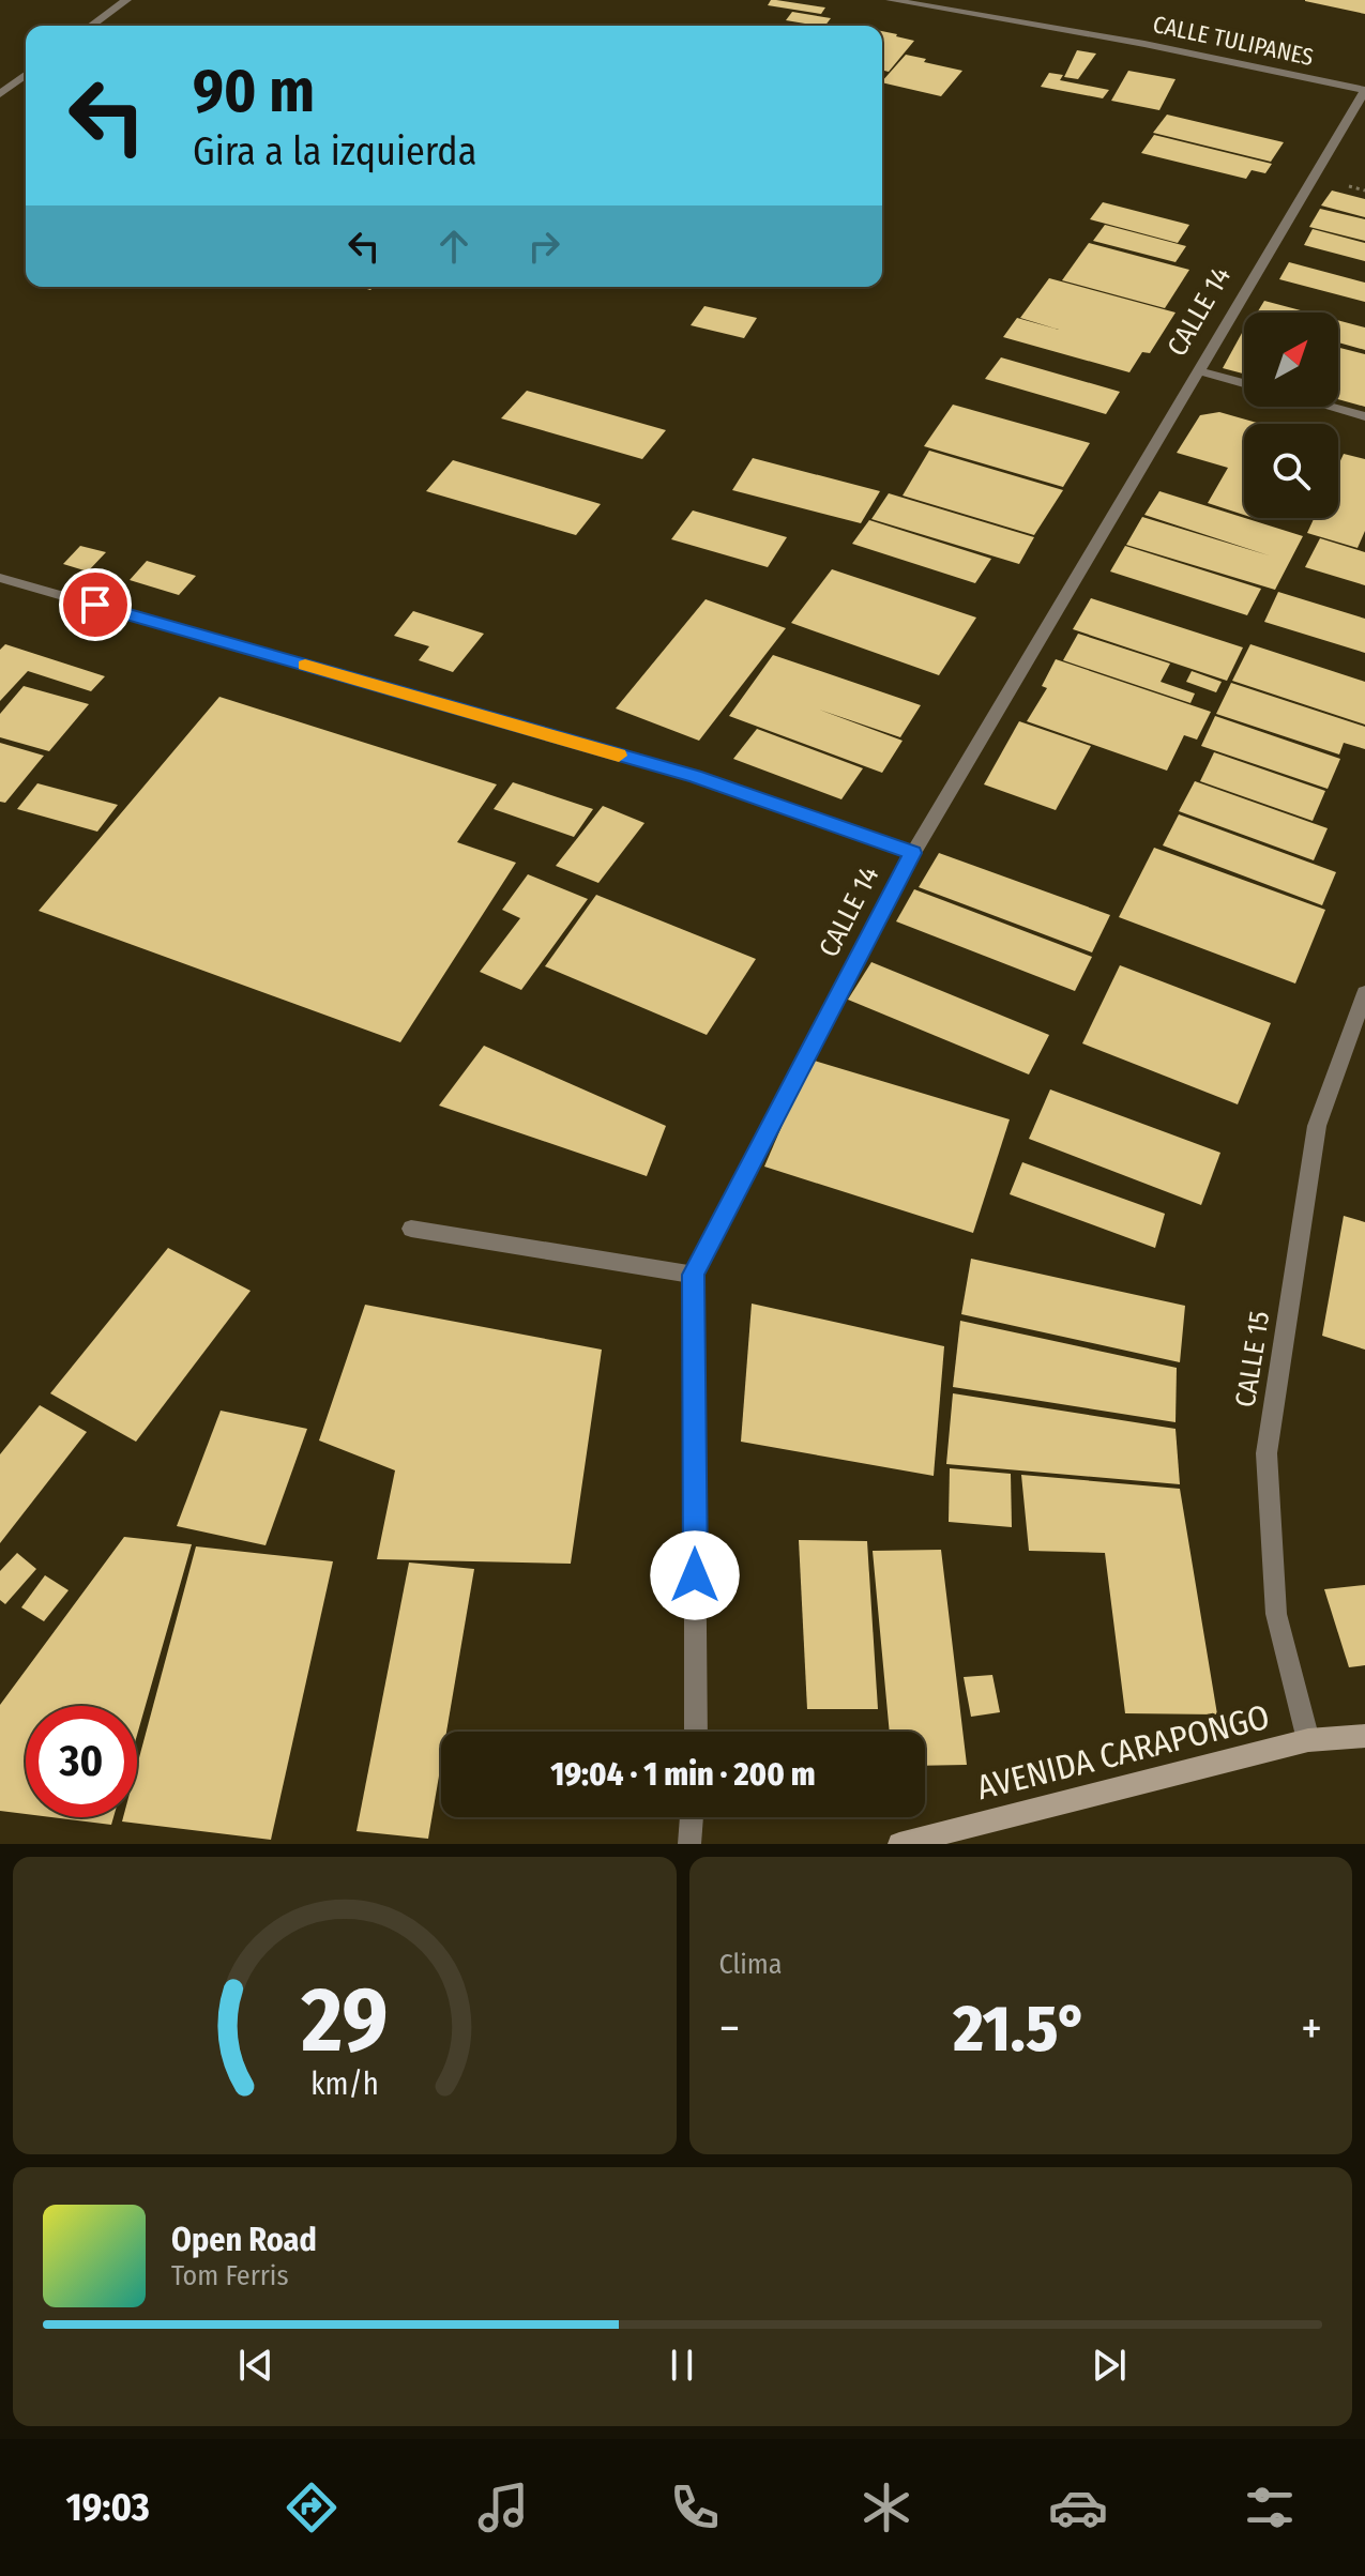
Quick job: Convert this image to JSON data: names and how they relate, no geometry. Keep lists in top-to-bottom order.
{
  "streets": {
    "street": [
      "CALLE TULIPANES",
      "CALLE 14",
      "CALLE 15",
      "AVENIDA CARAPONGO"
    ]
  },
  "crossings": [
    ["CALLE TULIPANES", "CALLE 14"],
    ["CALLE 15", "AVENIDA CARAPONGO"]
  ],
  "north": "top right",
  "page": {
    "turn": ["90 m", "Gira a la izquierda"],
    "limit": "30",
    "trip": "19:04 · 1 min · 200 m",
    "tile": "Clima",
    "heat": ["−", "21.5°", "+"],
    "song": ["Open Road", "Tom Ferris"],
    "tabs": "19:03",
    "gauge": ["29", "km/h"]
  }
}
